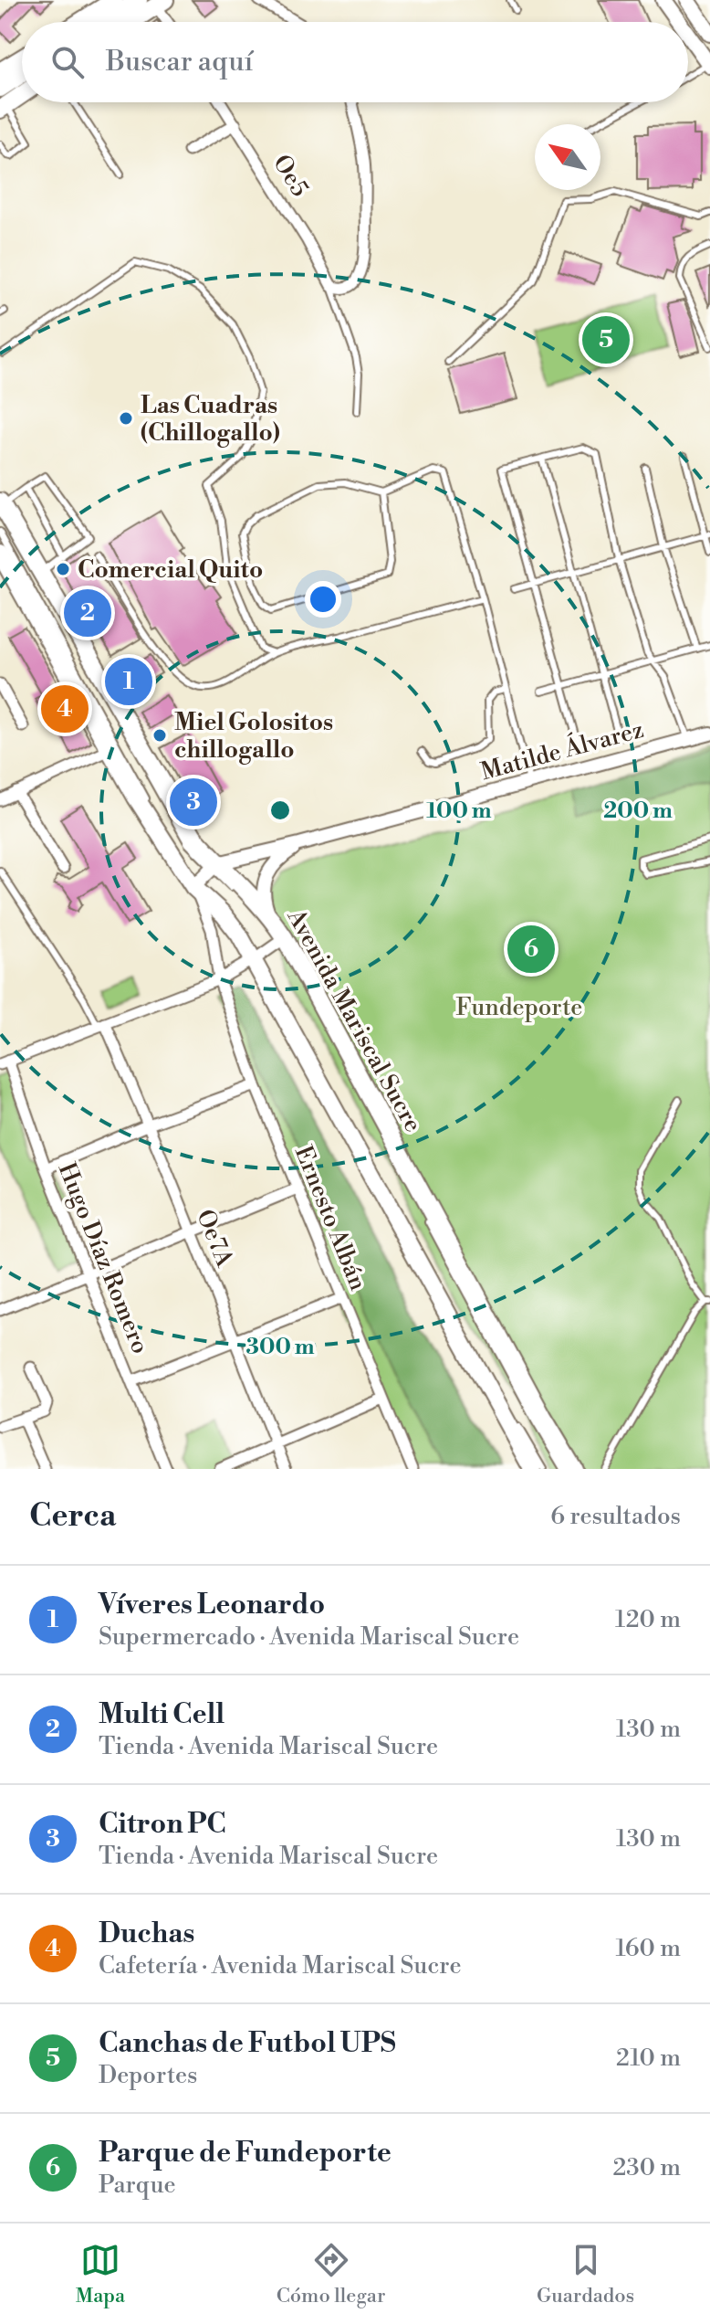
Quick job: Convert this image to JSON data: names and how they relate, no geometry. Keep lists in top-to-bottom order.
{
  "streets": {
    "main road": ["Avenida Mariscal Sucre"],
    "street": [
      "Oe5",
      "Matilde Álvarez",
      "Ernesto Albán",
      "Oe7A",
      "Hugo Díaz Romero"
    ]
  },
  "crossings": [
    ["Matilde Álvarez", "Avenida Mariscal Sucre"]
  ],
  "parks": ["Fundeporte"],
  "places": ["Las Cuadras (Chillogallo)", "Comercial Quito", "Miel Golositos chillogallo"],
  "north": "top left",
  "page": {
    "search": "Buscar aquí",
    "pins": [
      "5",
      "2",
      "1",
      "4",
      "3",
      "6"
    ],
    "heading": ["Cerca", "6 resultados"],
    "list": [
      {
        "mark": "1",
        "name": "Víveres Leonardo",
        "note": "Supermercado · Avenida Mariscal Sucre",
        "value": "120 m"
      },
      {
        "mark": "2",
        "name": "Multi Cell",
        "note": "Tienda · Avenida Mariscal Sucre",
        "value": "130 m"
      },
      {
        "mark": "3",
        "name": "Citron PC",
        "note": "Tienda · Avenida Mariscal Sucre",
        "value": "130 m"
      },
      {
        "mark": "4",
        "name": "Duchas",
        "note": "Cafetería · Avenida Mariscal Sucre",
        "value": "160 m"
      },
      {
        "mark": "5",
        "name": "Canchas de Futbol UPS",
        "note": "Deportes",
        "value": "210 m"
      },
      {
        "mark": "6",
        "name": "Parque de Fundeporte",
        "note": "Parque",
        "value": "230 m"
      }
    ],
    "nav": ["Mapa", "Cómo llegar", "Guardados"]
  },
  "rings": ["100 m", "200 m", "300 m"]
}
